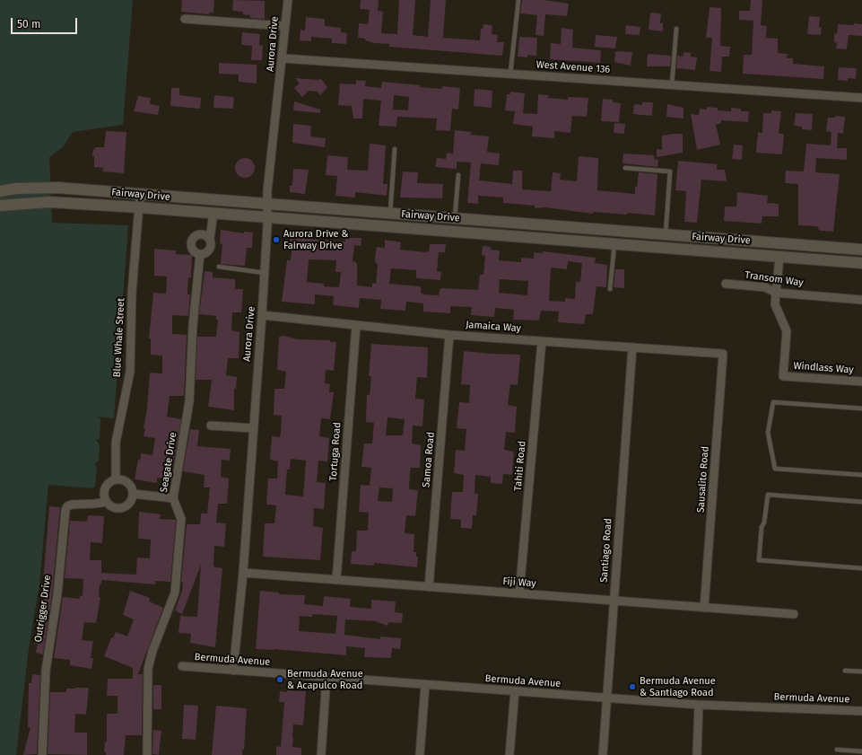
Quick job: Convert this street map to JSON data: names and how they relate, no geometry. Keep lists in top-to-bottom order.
{
  "streets": {
    "street": [
      "Aurora Drive",
      "West Avenue 136",
      "Fairway Drive",
      "Transom Way",
      "Jamaica Way",
      "Blue Whale Street",
      "Windlass Way",
      "Tortuga Road",
      "Samoa Road",
      "Seagate Drive",
      "Tahiti Road",
      "Sausalito Road",
      "Santiago Road",
      "Fiji Way",
      "Outrigger Drive",
      "Bermuda Avenue"
    ]
  },
  "crossings": [
    ["Aurora Drive", "West Avenue 136"],
    ["Aurora Drive", "Fairway Drive"],
    ["Aurora Drive", "Jamaica Way"],
    ["Aurora Drive", "Fiji Way"],
    ["Aurora Drive", "Bermuda Avenue"],
    ["Fairway Drive", "Blue Whale Street"],
    ["Transom Way", "Windlass Way"],
    ["Jamaica Way", "Tortuga Road"],
    ["Jamaica Way", "Samoa Road"],
    ["Jamaica Way", "Tahiti Road"],
    ["Jamaica Way", "Sausalito Road"],
    ["Jamaica Way", "Santiago Road"],
    ["Blue Whale Street", "Outrigger Drive"],
    ["Tortuga Road", "Fiji Way"],
    ["Samoa Road", "Fiji Way"],
    ["Tahiti Road", "Fiji Way"],
    ["Sausalito Road", "Fiji Way"],
    ["Santiago Road", "Fiji Way"],
    ["Santiago Road", "Bermuda Avenue"]
  ],
  "places": ["Aurora Drive & Fairway Drive", "Bermuda Avenue & Acapulco Road", "Bermuda Avenue & Santiago Road"],
  "scale_bar": "50 m"
}
